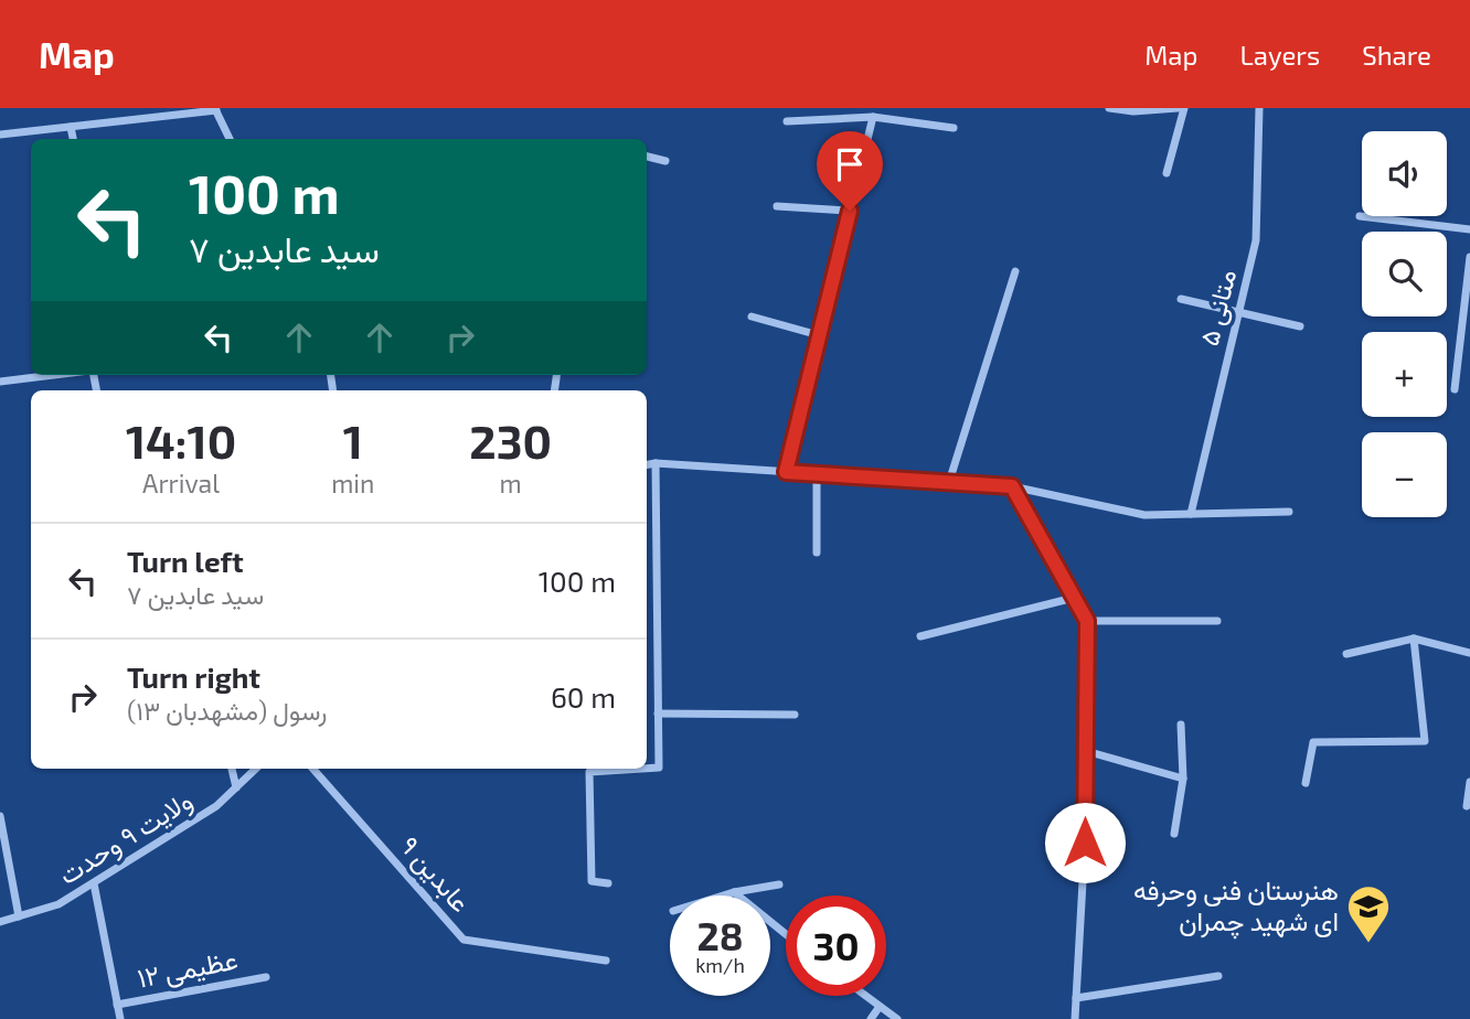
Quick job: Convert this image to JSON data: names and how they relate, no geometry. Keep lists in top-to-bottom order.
{
  "streets": {
    "street": [
      "متانی ۵",
      "ولایت ۹ وحدت",
      "عابدین ۹",
      "عظیمی ۱۲"
    ]
  },
  "places": {
    "school or university": ["هنرستان فنی وحرفه ای شهید چمران"]
  },
  "page": {
    "header": "Map",
    "nav": ["Map", "Layers", "Share"],
    "map_buttons": ["+", "−"],
    "turn": ["100 m", "سید عابدین ۷"],
    "eta": [
      "14:10",
      "Arrival",
      "1",
      "min",
      "230",
      "m"
    ],
    "list": [
      {
        "name": "Turn left",
        "note": "سید عابدین ۷",
        "value": "100 m"
      },
      {
        "name": "Turn right",
        "note": "رسول (مشهدبان ۱۳)",
        "value": "60 m"
      }
    ],
    "speed": "28 km/h",
    "limit": "30"
  }
}
